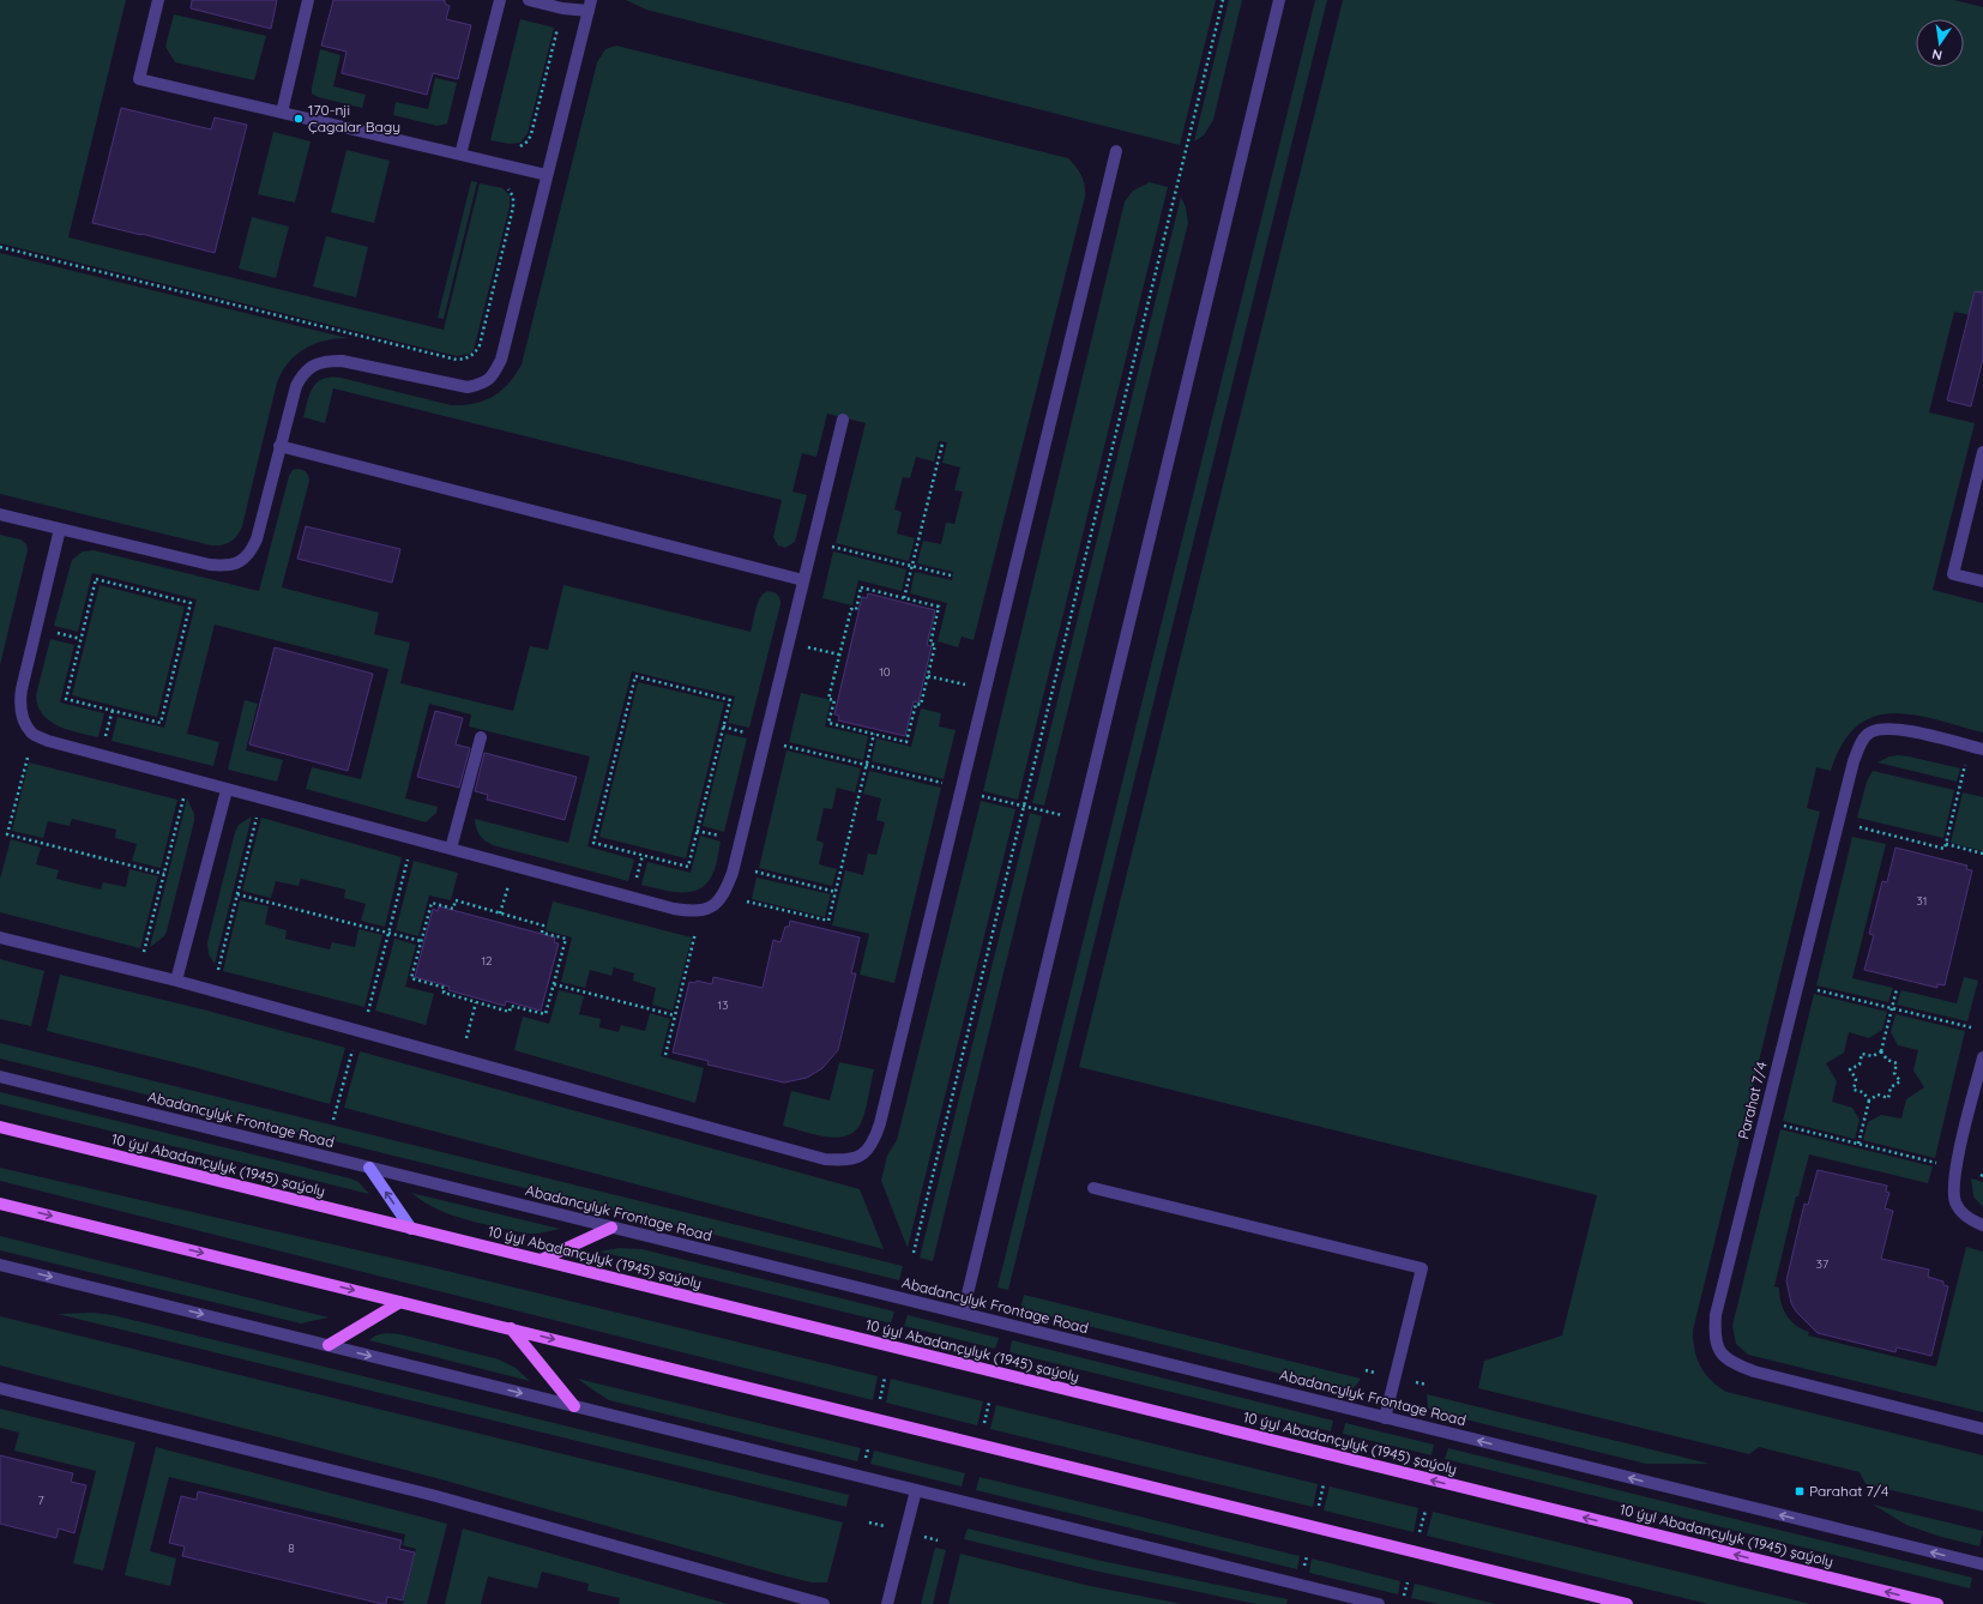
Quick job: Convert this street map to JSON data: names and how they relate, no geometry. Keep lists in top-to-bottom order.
{
  "streets": {
    "main road": ["10 ýyl Abadançylyk (1945) şaýoly"],
    "street": ["Parahat 7/4", "Abadancylyk Frontage Road"]
  },
  "places": {
    "other": ["170-nji Çagalar Bagy"],
    "transit": ["Parahat 7/4"]
  },
  "house_numbers": [
    "10",
    "31",
    "12",
    "13",
    "37",
    "7",
    "8"
  ],
  "north": "bottom"
}
